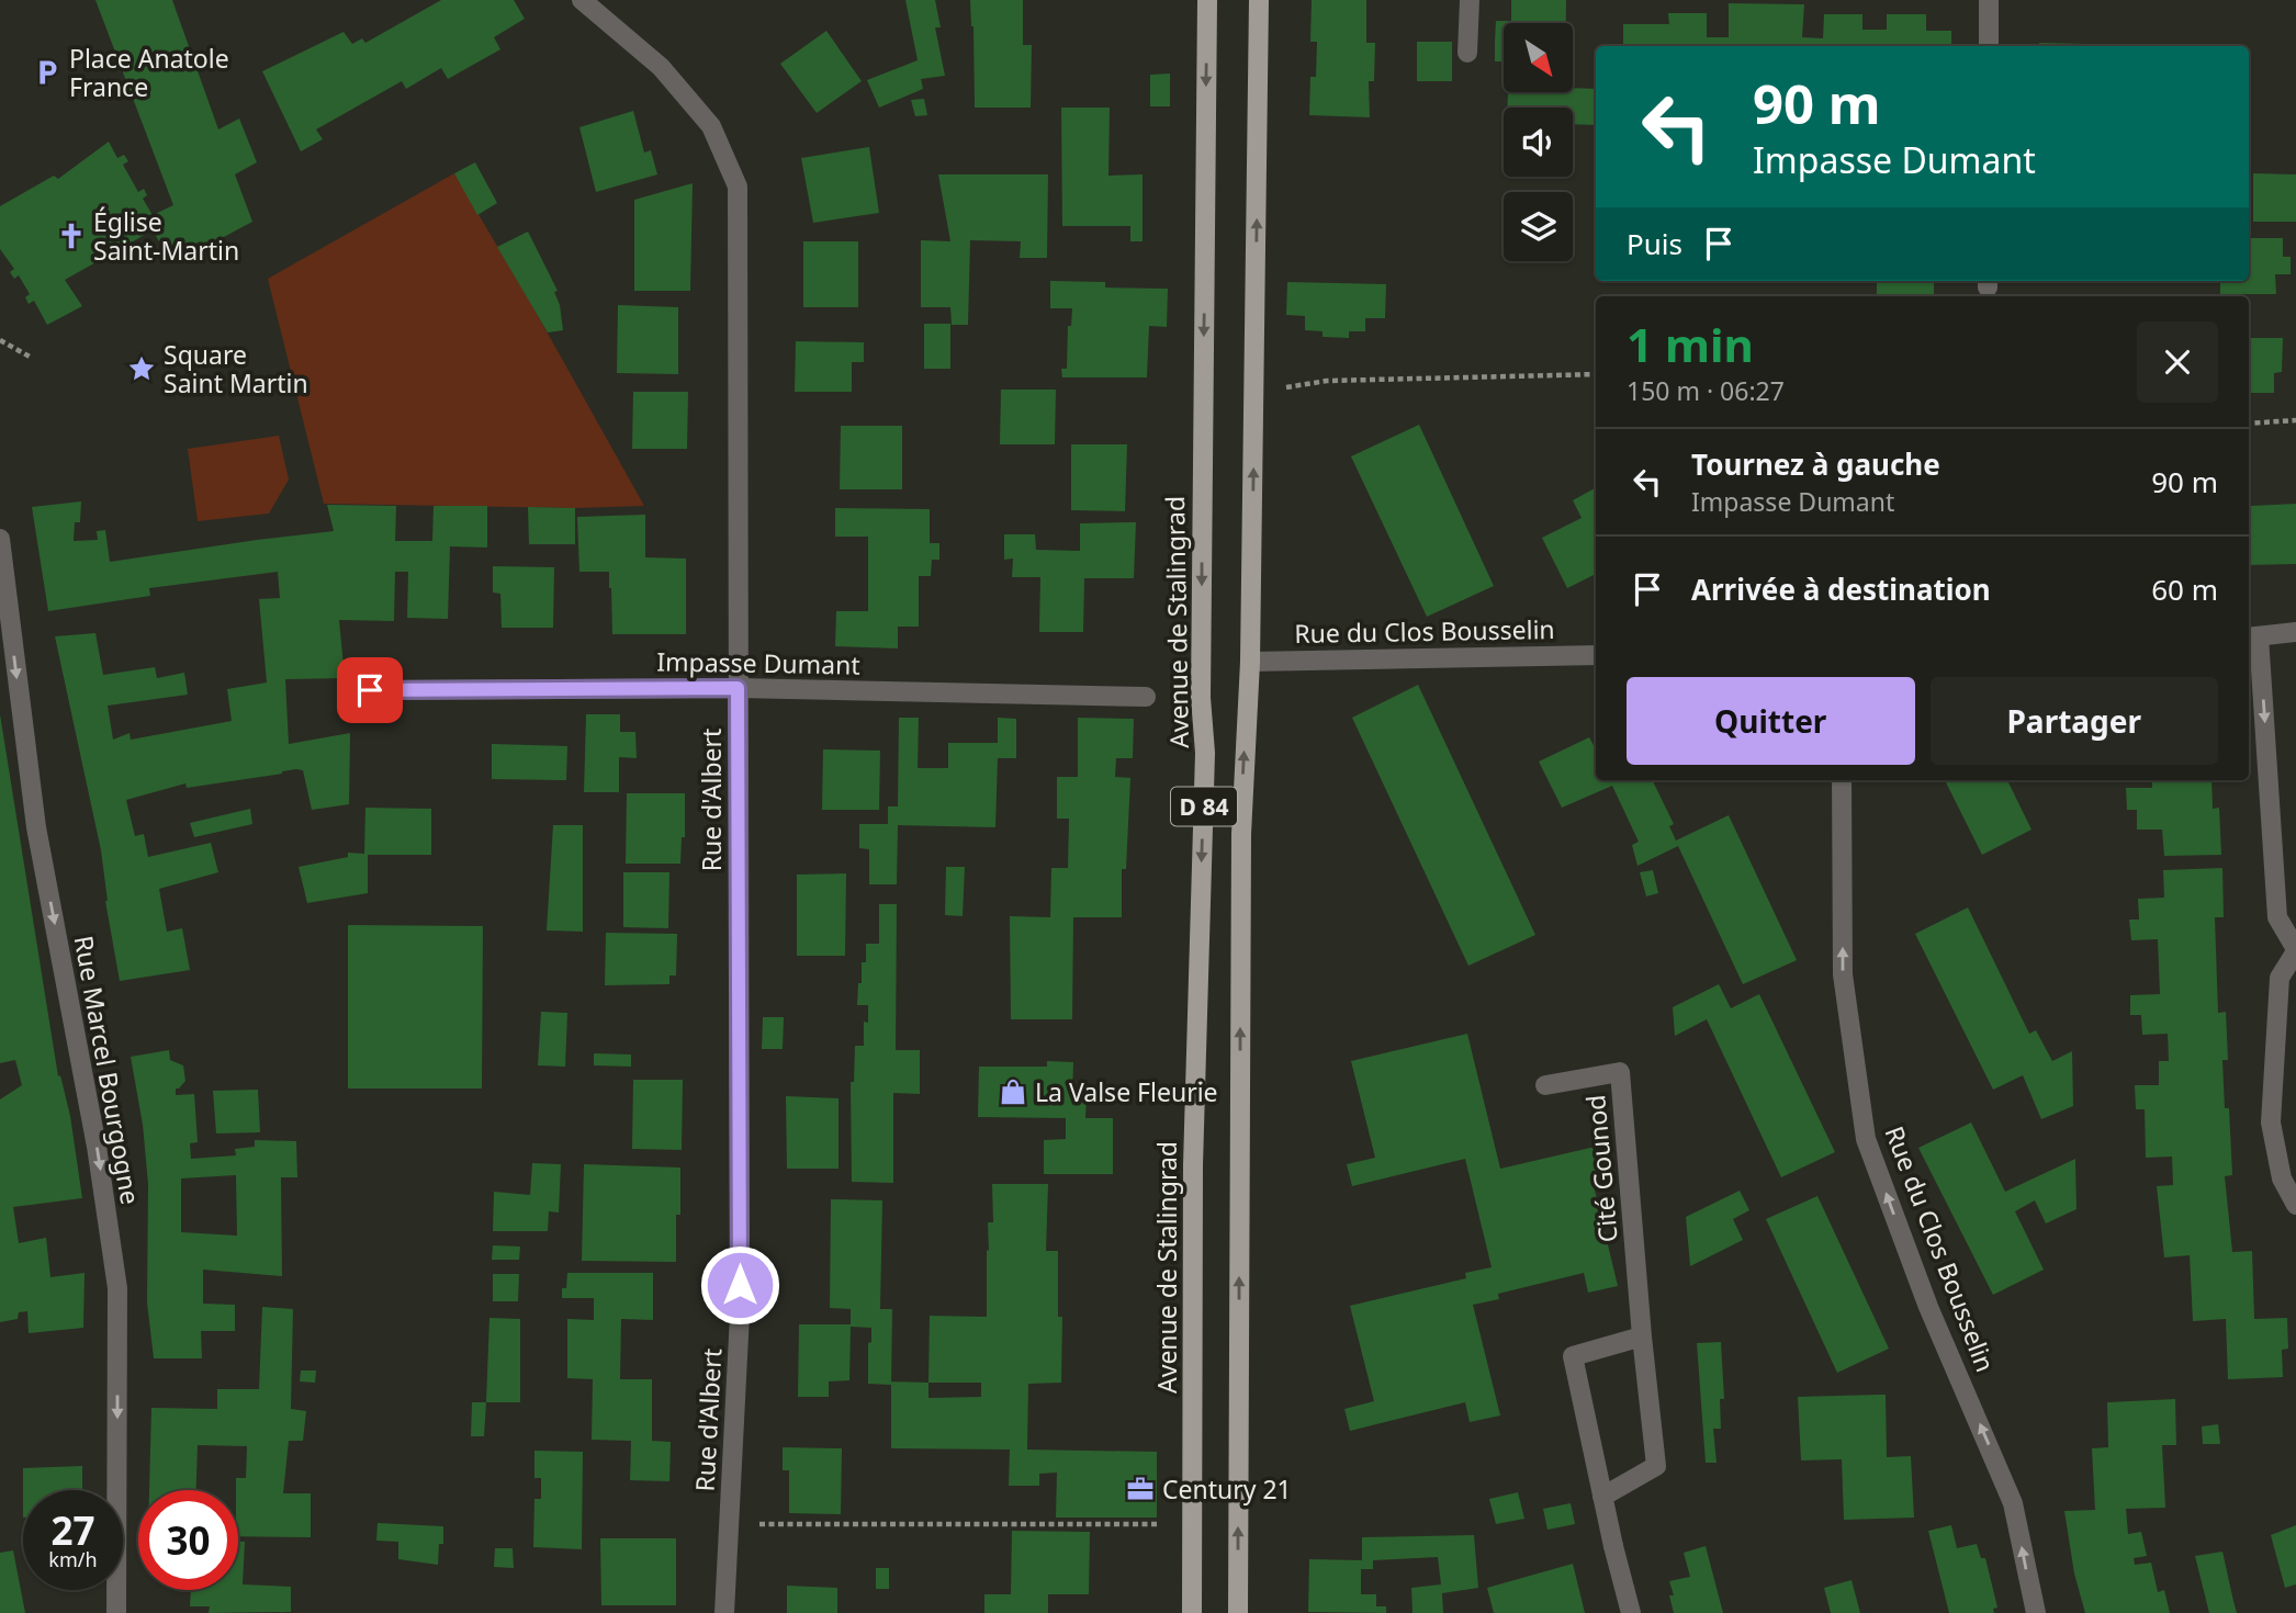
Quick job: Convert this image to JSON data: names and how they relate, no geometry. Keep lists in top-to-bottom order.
{
  "streets": {
    "main road": ["Avenue de Stalingrad", "D 84"],
    "street": [
      "Rue du Clos Bousselin",
      "Impasse Dumant",
      "Rue d'Albert",
      "Rue Marcel Bourgogne",
      "Cité Gounod"
    ]
  },
  "crossings": [
    ["Rue du Clos Bousselin", "D 84"],
    ["Impasse Dumant", "Rue d'Albert"]
  ],
  "one_way": ["Rue du Clos Bousselin", "Rue Marcel Bourgogne"],
  "places": {
    "parking": ["Place Anatole France"],
    "church": ["Église Saint-Martin"],
    "place": ["Square Saint Martin"],
    "shop": ["La Valse Fleurie"],
    "office": ["Century 21"]
  },
  "north": "bottom right",
  "page": {
    "turn": ["90 m", "Impasse Dumant"],
    "then": "Puis",
    "heading": ["1 min", "150 m · 06:27"],
    "list": [
      {
        "name": "Tournez à gauche",
        "note": "Impasse Dumant",
        "value": "90 m"
      },
      {
        "name": "Arrivée à destination",
        "value": "60 m"
      }
    ],
    "buttons": ["Quitter", "Partager"],
    "speed": "27 km/h",
    "limit": "30"
  }
}
